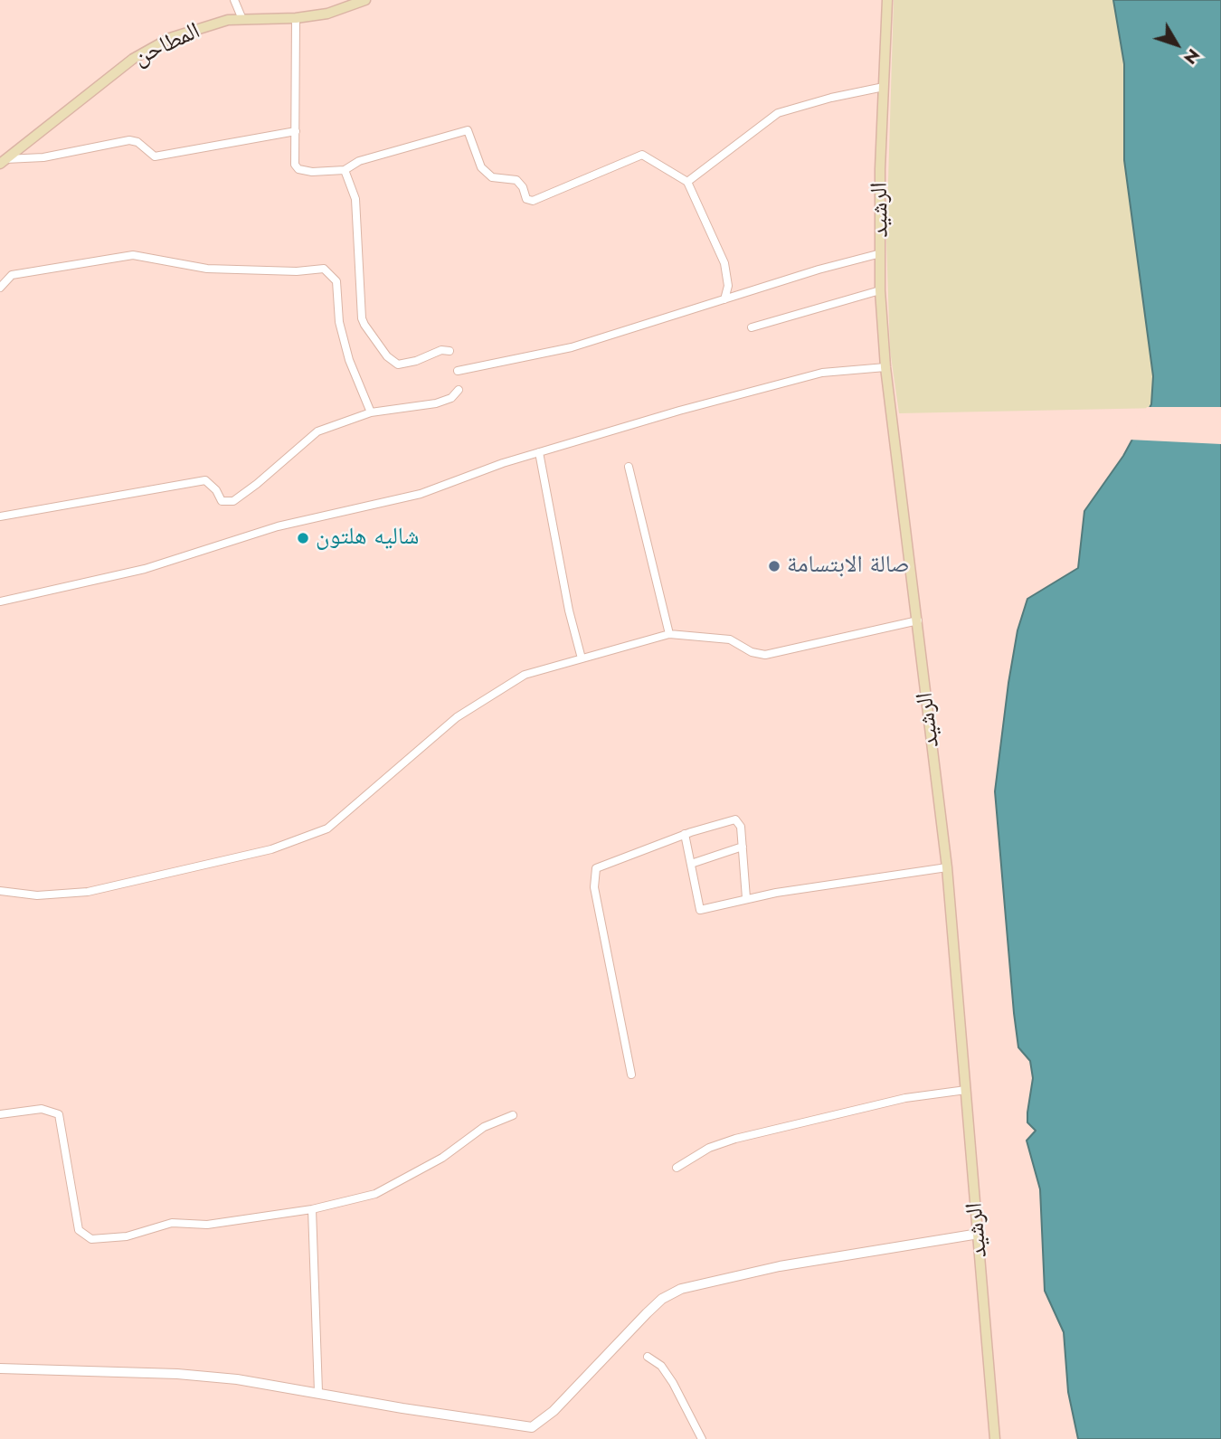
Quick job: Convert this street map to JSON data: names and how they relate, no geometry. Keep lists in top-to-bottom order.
{
  "streets": {
    "main road": ["المطاحن", "الرشيد"]
  },
  "places": ["شاليه هلتون", "صالة الابتسامة"],
  "north": "bottom right"
}
